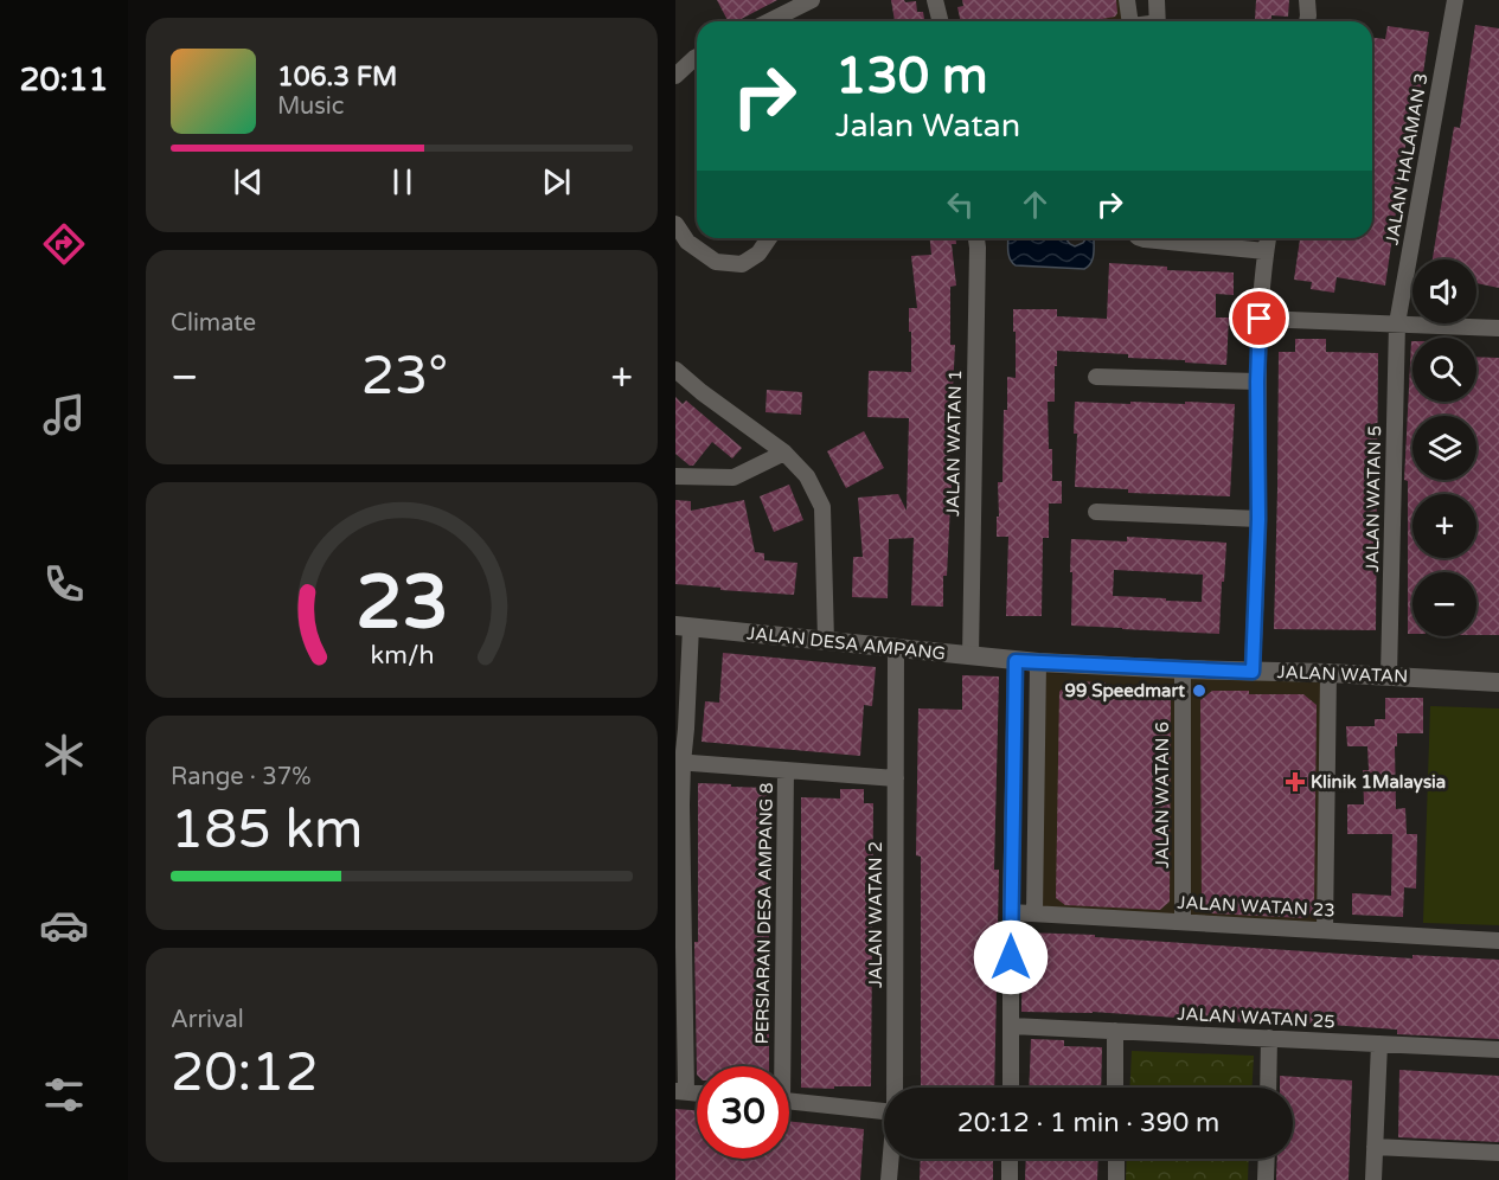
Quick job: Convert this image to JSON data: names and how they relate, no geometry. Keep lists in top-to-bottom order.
{
  "streets": {
    "street": [
      "JALAN HALAMAN 3",
      "JALAN WATAN 1",
      "JALAN WATAN 5",
      "JALAN DESA AMPANG",
      "JALAN WATAN",
      "JALAN WATAN 6",
      "JALAN WATAN 23",
      "PERSIARAN DESA AMPANG 8",
      "JALAN WATAN 2",
      "JALAN WATAN 25"
    ]
  },
  "crossings": [
    ["JALAN HALAMAN 3", "JALAN WATAN 5"],
    ["JALAN WATAN 1", "JALAN DESA AMPANG"],
    ["JALAN WATAN 5", "JALAN WATAN"],
    ["JALAN DESA AMPANG", "JALAN WATAN"],
    ["JALAN DESA AMPANG", "JALAN WATAN 2"],
    ["JALAN WATAN", "JALAN WATAN 6"],
    ["JALAN WATAN 6", "JALAN WATAN 23"]
  ],
  "places": {
    "other": ["99 Speedmart"],
    "health": ["Klinik 1Malaysia"]
  },
  "page": {
    "tabs": "20:11",
    "turn": ["130 m", "Jalan Watan"],
    "song": ["106.3 FM", "Music"],
    "tile": [
      "Climate",
      ["Range · 37%", "185 km"],
      ["Arrival", "20:12"]
    ],
    "map_buttons": ["+", "−"],
    "heat": ["−", "23°", "+"],
    "limit": "30",
    "trip": "20:12 · 1 min · 390 m",
    "gauge": ["23", "km/h"]
  }
}
